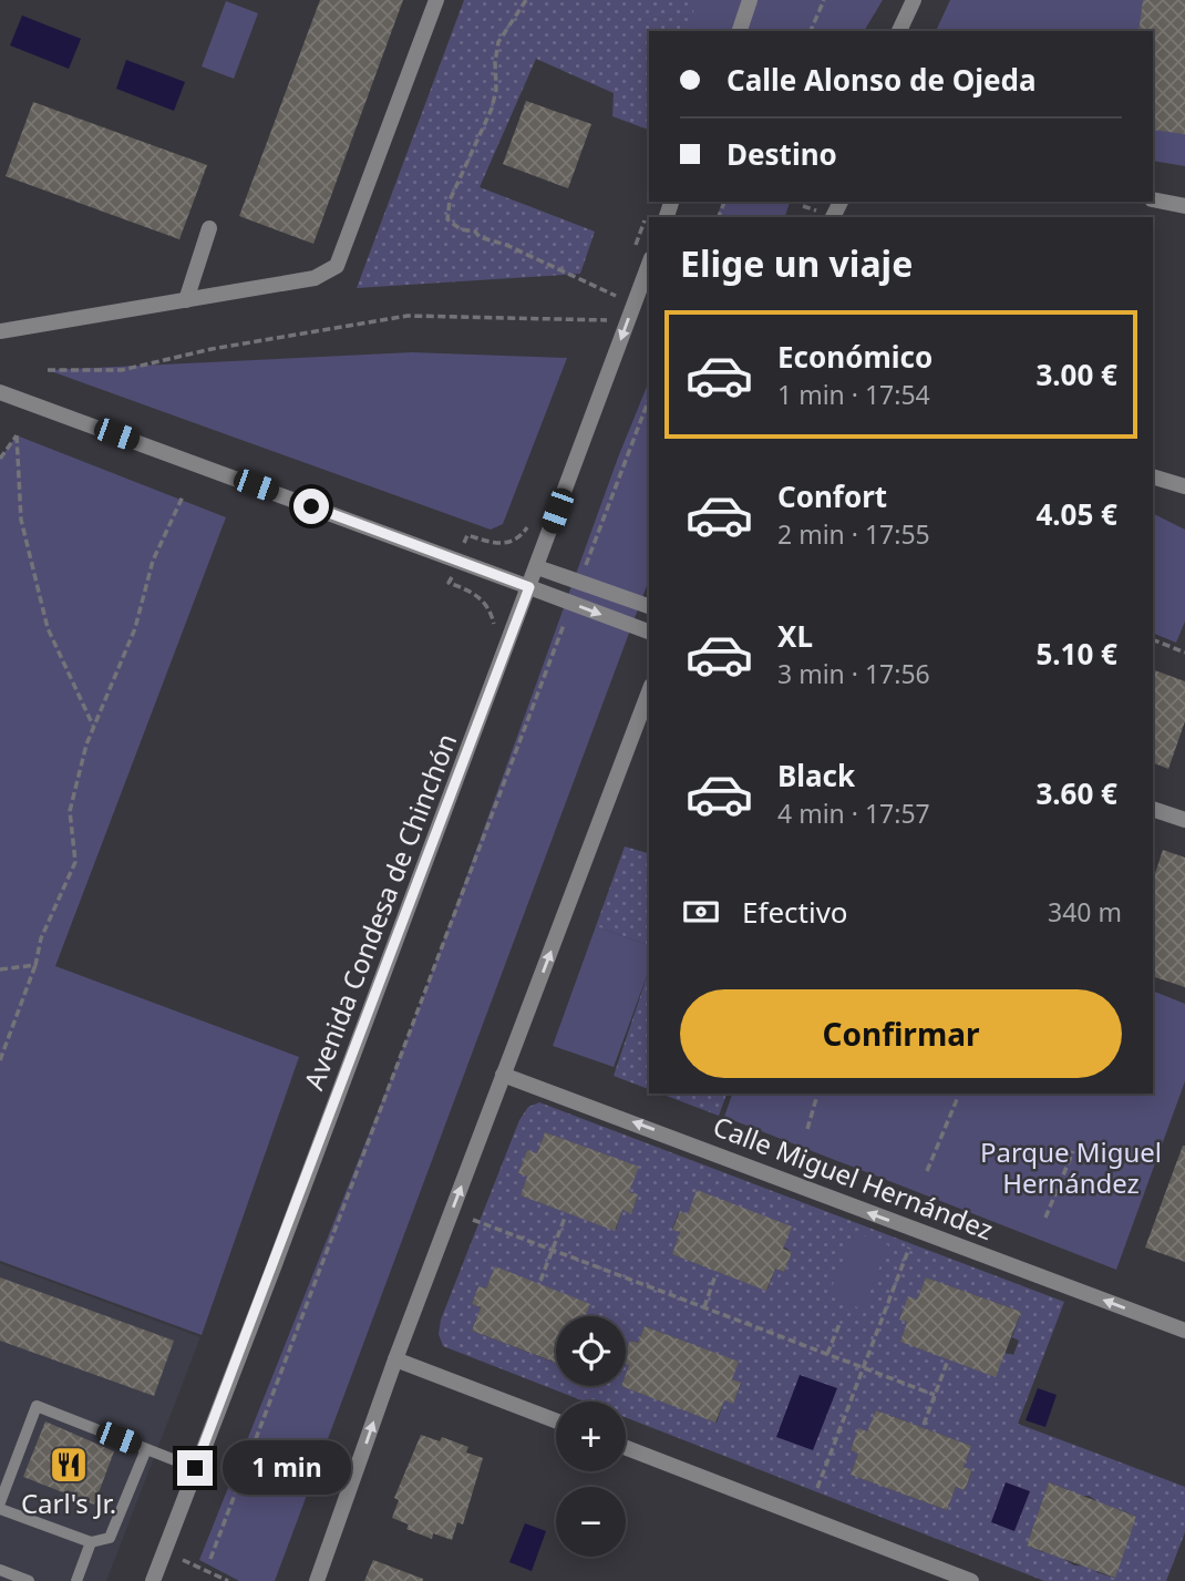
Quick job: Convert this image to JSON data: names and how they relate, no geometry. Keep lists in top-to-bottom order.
{
  "streets": {
    "street": ["Avenida Condesa de Chinchón", "Calle Miguel Hernández"]
  },
  "one_way": ["Calle Miguel Hernández"],
  "parks": ["Parque Miguel Hernández"],
  "places": {
    "restaurant": ["Carl's Jr."]
  },
  "page": {
    "banner": ["Calle Alonso de Ojeda", "Destino"],
    "heading": "Elige un viaje",
    "list": [
      {
        "name": "Económico",
        "note": "1 min · 17:54",
        "value": "3.00 €"
      },
      {
        "name": "Confort",
        "note": "2 min · 17:55",
        "value": "4.05 €"
      },
      {
        "name": "XL",
        "note": "3 min · 17:56",
        "value": "5.10 €"
      },
      {
        "name": "Black",
        "note": "4 min · 17:57",
        "value": "3.60 €"
      }
    ],
    "pay": ["Efectivo", "340 m"],
    "buttons": "Confirmar",
    "map_buttons": ["+", "−"],
    "bubble": "1 min"
  }
}
